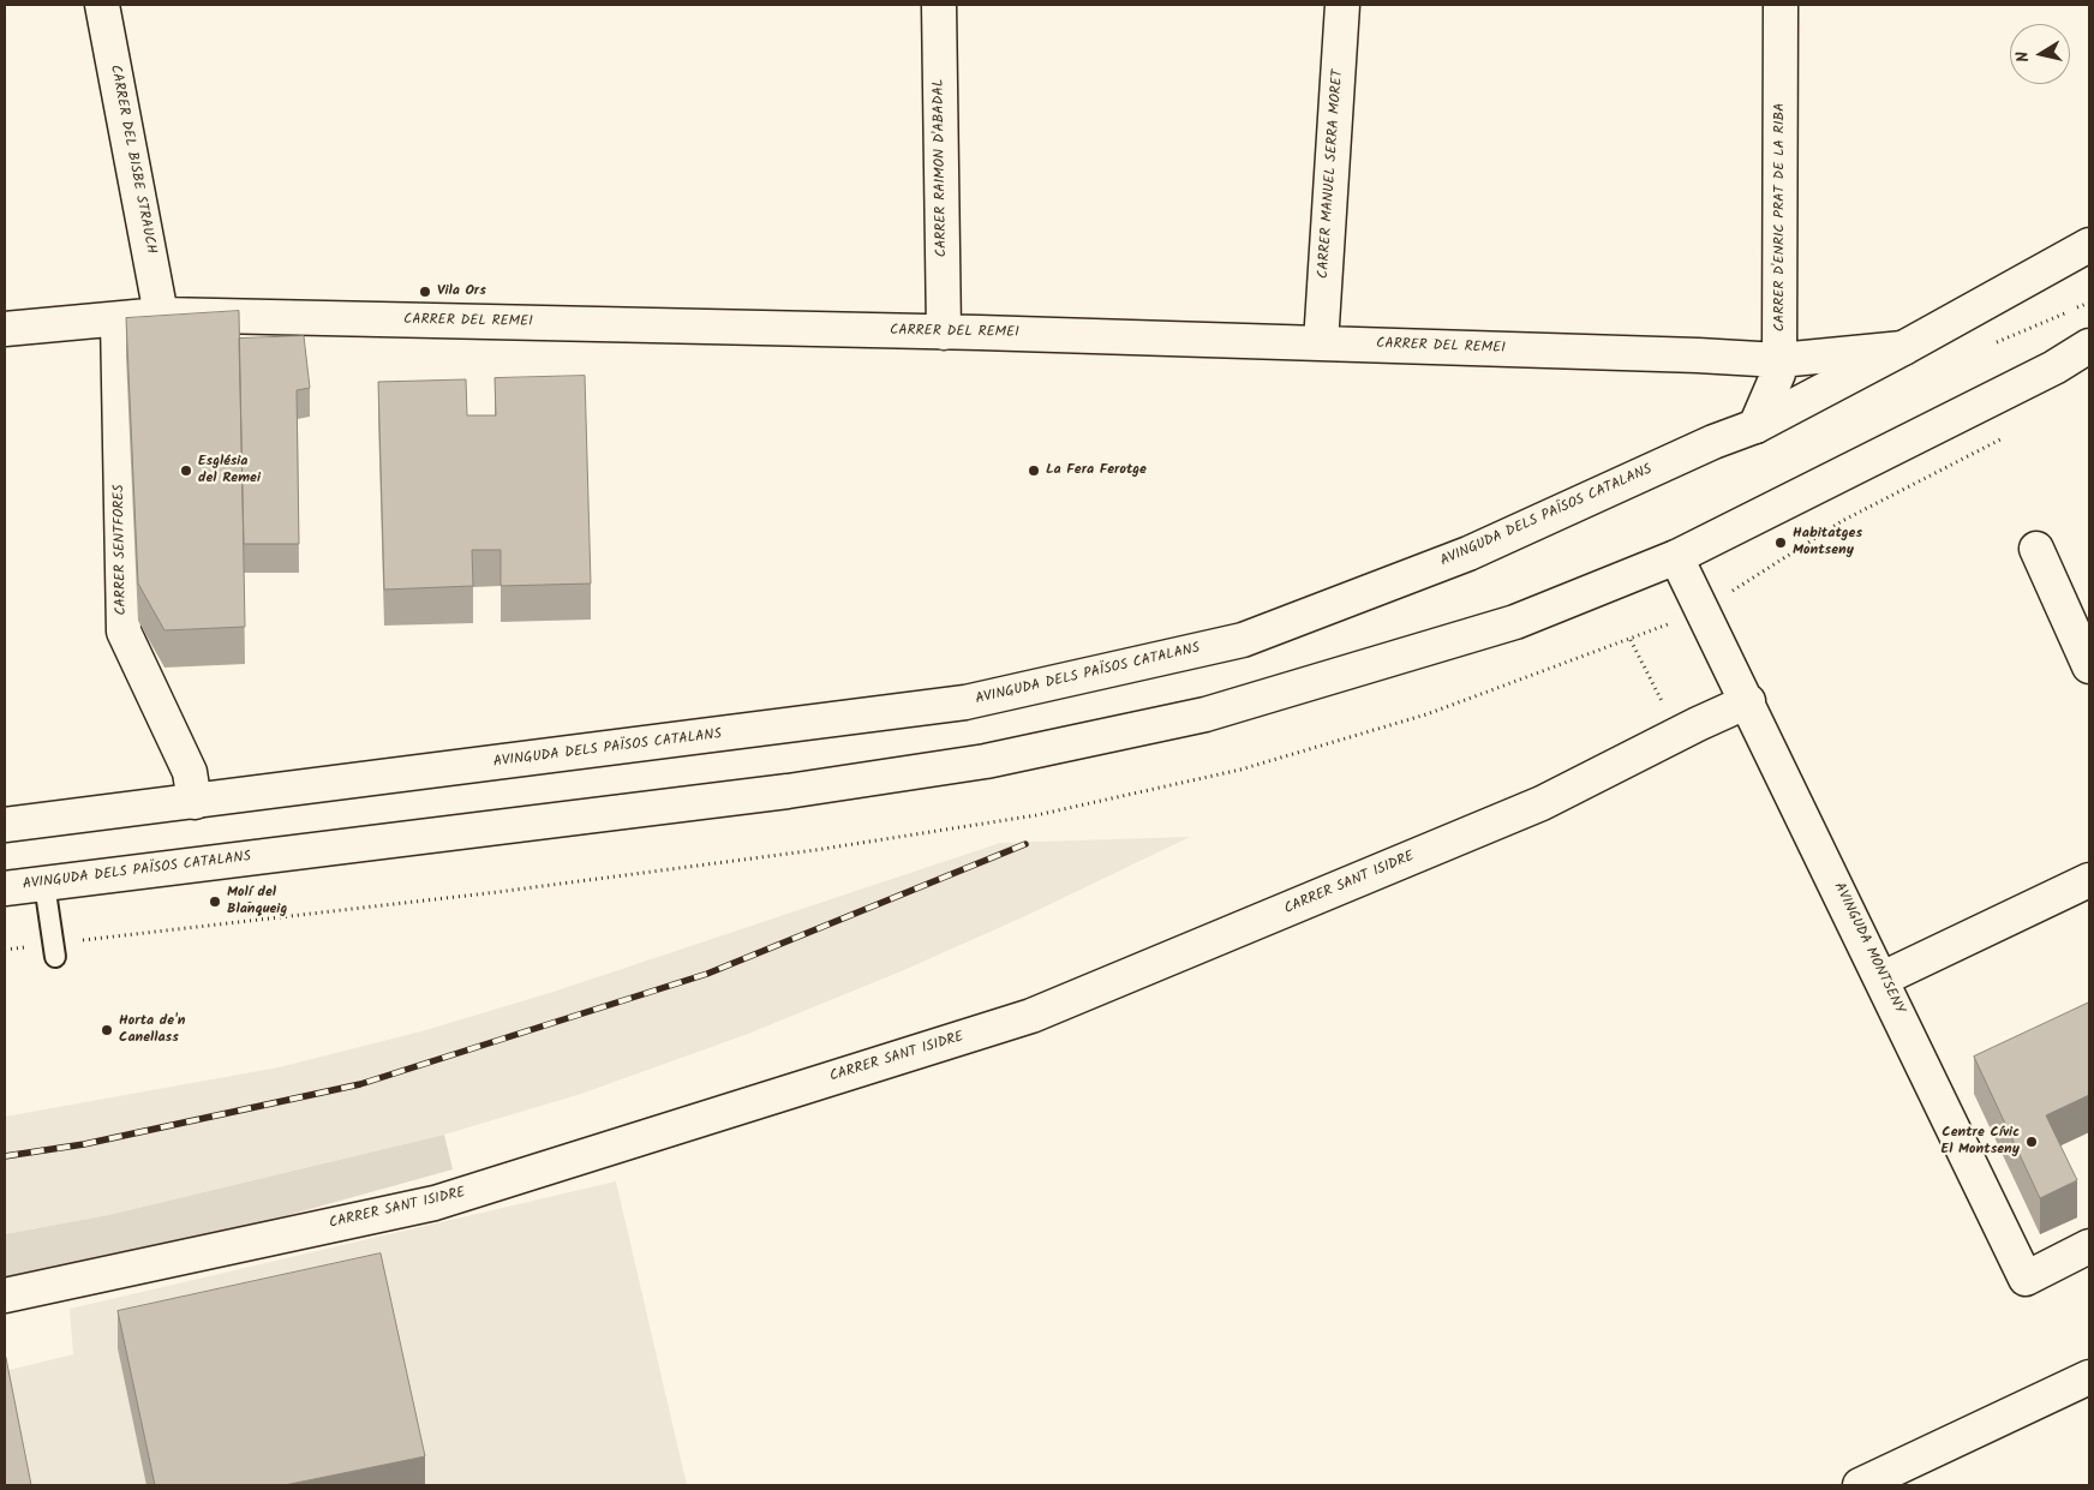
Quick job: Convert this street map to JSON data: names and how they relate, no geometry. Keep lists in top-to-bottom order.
{
  "streets": {
    "street": [
      "CARRER DEL BISBE STRAUCH",
      "CARRER RAIMON D'ABADAL",
      "CARRER MANUEL SERRA MORET",
      "CARRER D'ENRIC PRAT DE LA RIBA",
      "CARRER DEL REMEI",
      "AVINGUDA DELS PAÏSOS CATALANS",
      "CARRER SENTFORES",
      "CARRER SANT ISIDRE",
      "AVINGUDA MONTSENY"
    ]
  },
  "crossings": [
    ["CARRER DEL BISBE STRAUCH", "CARRER DEL REMEI"],
    ["CARRER RAIMON D'ABADAL", "CARRER DEL REMEI"],
    ["CARRER MANUEL SERRA MORET", "CARRER DEL REMEI"],
    ["CARRER D'ENRIC PRAT DE LA RIBA", "CARRER DEL REMEI"],
    ["CARRER D'ENRIC PRAT DE LA RIBA", "AVINGUDA DELS PAÏSOS CATALANS"],
    ["CARRER DEL REMEI", "AVINGUDA DELS PAÏSOS CATALANS"],
    ["CARRER DEL REMEI", "CARRER SENTFORES"],
    ["AVINGUDA DELS PAÏSOS CATALANS", "CARRER SENTFORES"],
    ["AVINGUDA DELS PAÏSOS CATALANS", "AVINGUDA MONTSENY"],
    ["CARRER SANT ISIDRE", "AVINGUDA MONTSENY"]
  ],
  "places": [
    "Vila Ors",
    "Església del Remei",
    "La Fera Ferotge",
    "Habitatges Montseny",
    "Molí del Blanqueig",
    "Horta de'n Canellass",
    "Centre Cívic El Montseny"
  ],
  "north": "left"
}
